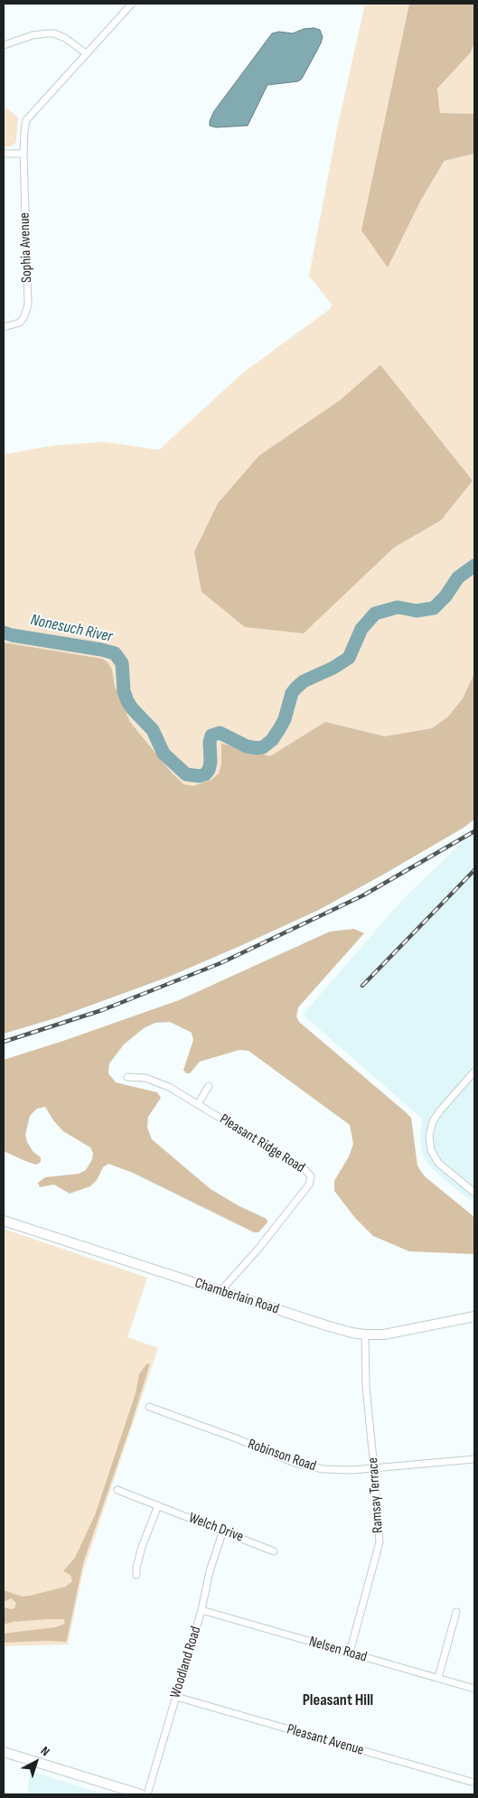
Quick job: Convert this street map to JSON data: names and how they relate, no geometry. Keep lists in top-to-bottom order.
{
  "streets": {
    "street": [
      "Sophia Avenue",
      "Pleasant Ridge Road",
      "Chamberlain Road",
      "Robinson Road",
      "Ramsay Terrace",
      "Welch Drive",
      "Nelsen Road",
      "Woodland Road",
      "Pleasant Avenue"
    ]
  },
  "crossings": [
    ["Pleasant Ridge Road", "Chamberlain Road"],
    ["Chamberlain Road", "Ramsay Terrace"],
    ["Robinson Road", "Ramsay Terrace"],
    ["Ramsay Terrace", "Nelsen Road"],
    ["Welch Drive", "Woodland Road"],
    ["Nelsen Road", "Woodland Road"],
    ["Woodland Road", "Pleasant Avenue"]
  ],
  "districts": ["Pleasant Hill"],
  "water": ["Nonesuch River"],
  "north": "top right"
}
